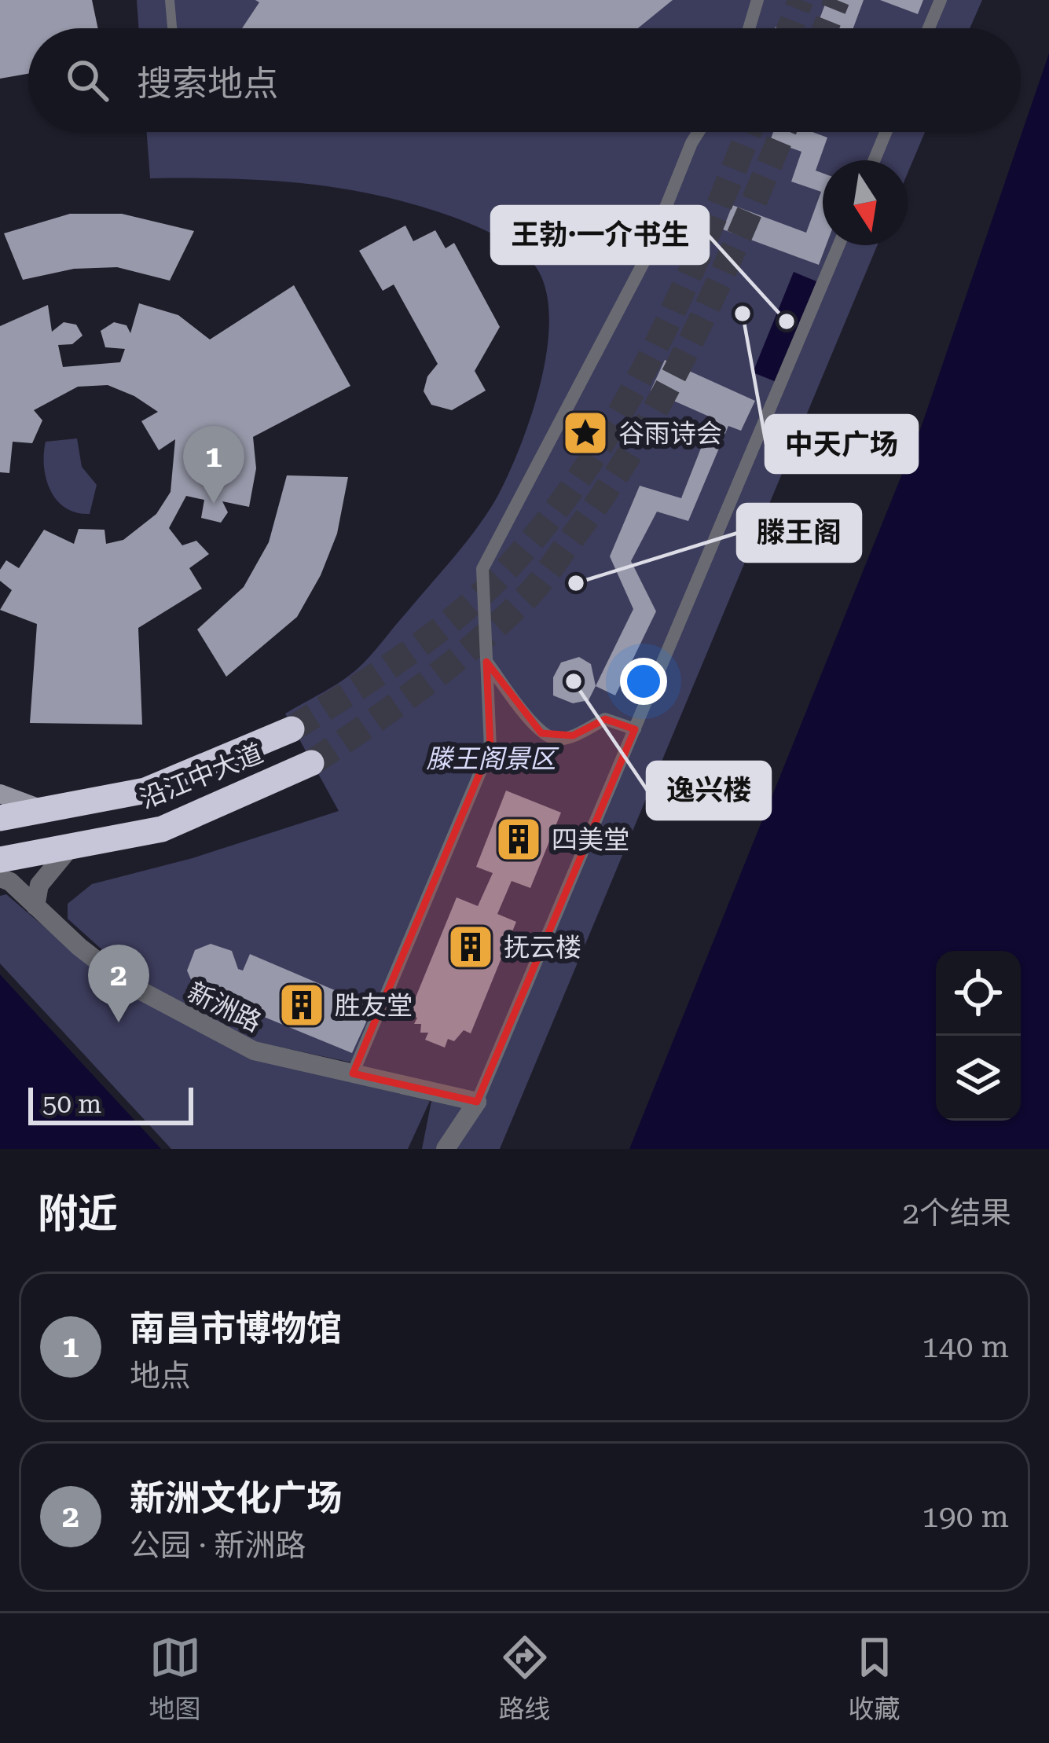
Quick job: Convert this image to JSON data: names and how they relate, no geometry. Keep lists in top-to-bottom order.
{
  "streets": {
    "highway": ["沿江中大道"],
    "street": ["新洲路"]
  },
  "parks": ["滕王阁景区"],
  "places": {
    "other": [
      "中天广场",
      "王勃·一介书生",
      "滕王阁",
      "逸兴楼"
    ],
    "place": ["谷雨诗会"],
    "building": ["四美堂", "抚云楼", "胜友堂"]
  },
  "scale_bar": "50 m",
  "north": "bottom",
  "page": {
    "search": "搜索地点",
    "pins": ["1", "2"],
    "scale": "50 m",
    "heading": ["附近", "2个结果"],
    "list": [
      {
        "mark": "1",
        "name": "南昌市博物馆",
        "note": "地点",
        "value": "140 m"
      },
      {
        "mark": "2",
        "name": "新洲文化广场",
        "note": "公园 · 新洲路",
        "value": "190 m"
      }
    ],
    "nav": ["地图", "路线", "收藏"]
  }
}
